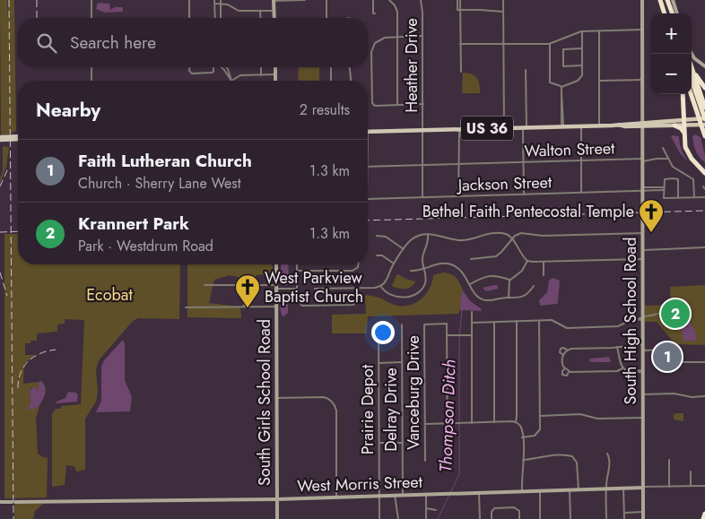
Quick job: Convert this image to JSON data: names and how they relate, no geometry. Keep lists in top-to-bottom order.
{
  "streets": {
    "main road": ["US 36"],
    "street": [
      "Heather Drive",
      "Walton Street",
      "Jackson Street",
      "South High School Road",
      "Vanceburg Drive",
      "South Girls School Road",
      "Prairie Depot",
      "Delray Drive",
      "West Morris Street"
    ]
  },
  "crossings": [
    ["Heather Drive", "US 36"],
    ["Heather Drive", "Walton Street"],
    ["Heather Drive", "Jackson Street"],
    ["US 36", "South High School Road"],
    ["Walton Street", "South High School Road"],
    ["Jackson Street", "South High School Road"],
    ["South High School Road", "West Morris Street"],
    ["South Girls School Road", "West Morris Street"],
    ["Prairie Depot", "West Morris Street"],
    ["Delray Drive", "West Morris Street"]
  ],
  "water": ["Thompson Ditch"],
  "parks": ["Ecobat"],
  "places": {
    "church": ["Bethel Faith Pentecostal Temple", "West Parkview Baptist Church"]
  },
  "page": {
    "map_buttons": ["+", "−"],
    "search": "Search here",
    "heading": ["Nearby", "2 results"],
    "list": [
      {
        "mark": "1",
        "name": "Faith Lutheran Church",
        "note": "Church · Sherry Lane West",
        "value": "1.3 km"
      },
      {
        "mark": "2",
        "name": "Krannert Park",
        "note": "Park · Westdrum Road",
        "value": "1.3 km"
      }
    ],
    "pins": ["2", "1"]
  }
}
